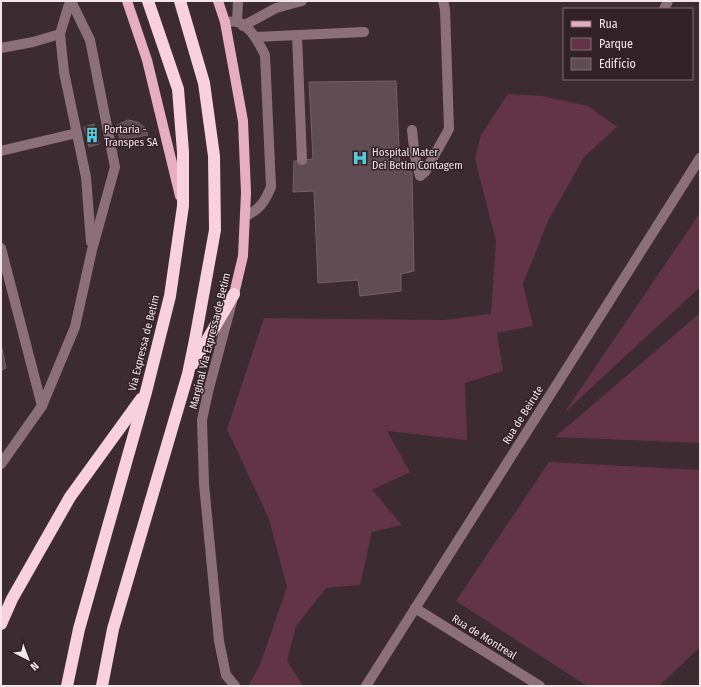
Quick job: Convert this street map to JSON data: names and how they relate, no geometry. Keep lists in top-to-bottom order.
{
  "streets": {
    "highway": ["Via Expressa de Betim"],
    "main road": ["Marginal Via Expressa de Betim"],
    "street": ["Rua de Beirute", "Rua de Montreal"]
  },
  "crossings": [
    ["Rua de Beirute", "Rua de Montreal"]
  ],
  "places": {
    "building": ["Portaria - Transpes SA"],
    "hospital": ["Hospital Mater Dei Betim Contagem"]
  },
  "legend": ["Rua", "Parque", "Edifício"],
  "north": "bottom right"
}
